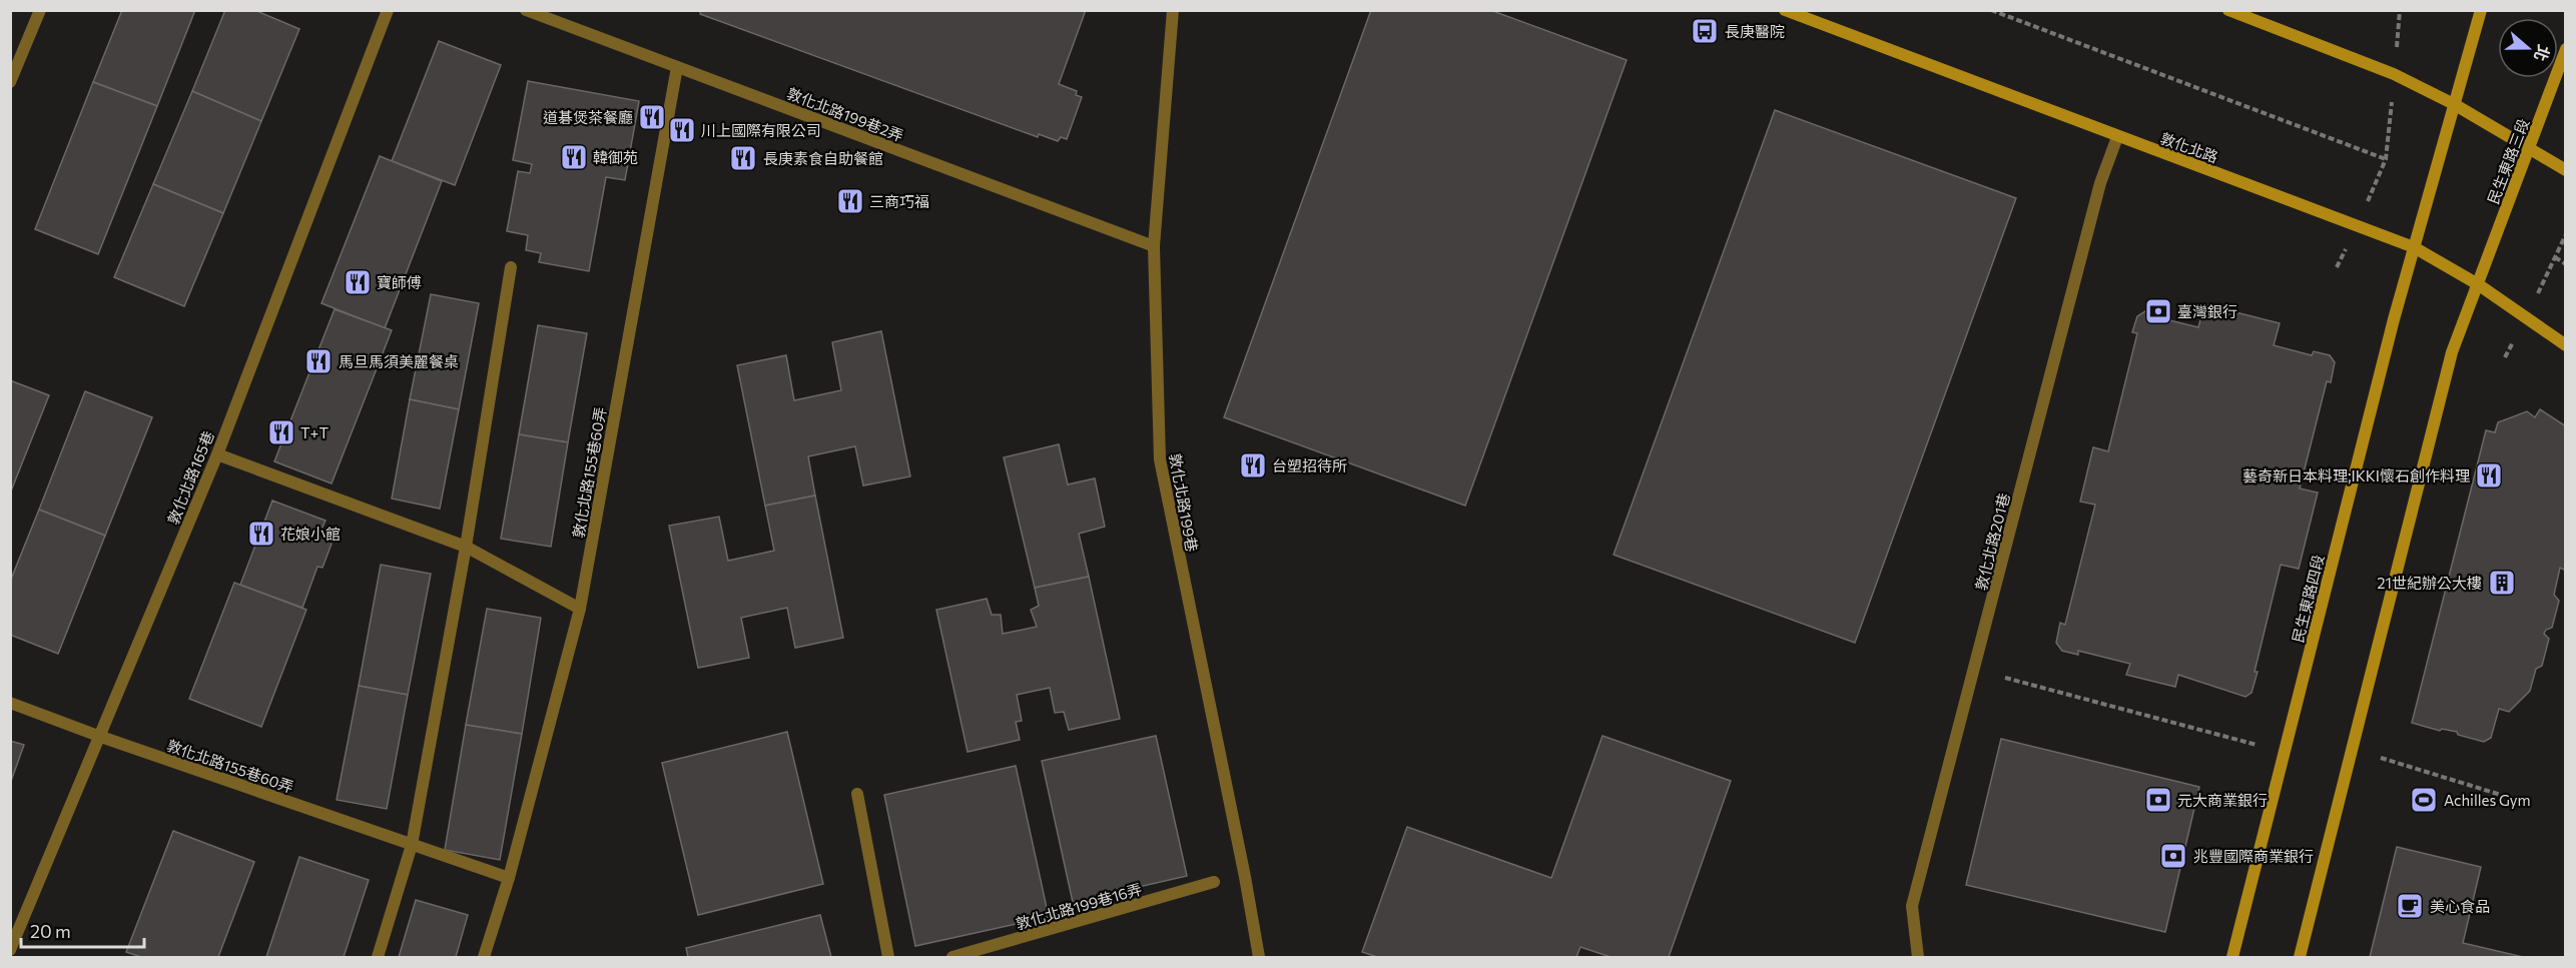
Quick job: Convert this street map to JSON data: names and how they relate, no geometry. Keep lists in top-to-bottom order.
{
  "streets": {
    "street": [
      "敦化北路199巷2弄",
      "敦化北路",
      "民生東路三段",
      "敦化北路155巷60弄",
      "敦化北路165巷",
      "敦化北路199巷",
      "敦化北路201巷",
      "民生東路四段",
      "敦化北路199巷16弄"
    ]
  },
  "crossings": [
    ["敦化北路199巷2弄", "敦化北路155巷60弄"],
    ["敦化北路199巷2弄", "敦化北路199巷"],
    ["敦化北路", "民生東路三段"],
    ["敦化北路", "敦化北路201巷"],
    ["敦化北路", "民生東路四段"],
    ["敦化北路155巷60弄", "敦化北路165巷"]
  ],
  "places": {
    "bus stop": ["長庚醫院"],
    "restaurant": [
      "道碁煲茶餐廳",
      "川上國際有限公司",
      "韓御苑",
      "長庚素食自助餐館",
      "三商巧福",
      "寶師傅",
      "馬旦馬須美麗餐桌",
      "T+T",
      "台塑招待所",
      "藝奇新日本料理;IKKI懷石創作料理",
      "花娘小館"
    ],
    "bank": ["臺灣銀行", "元大商業銀行", "兆豐國際商業銀行"],
    "building": ["21世紀辦公大樓"],
    "sports": ["Achilles Gym"],
    "cafe": ["美心食品"]
  },
  "scale_bar": "20 m",
  "north": "right"
}
